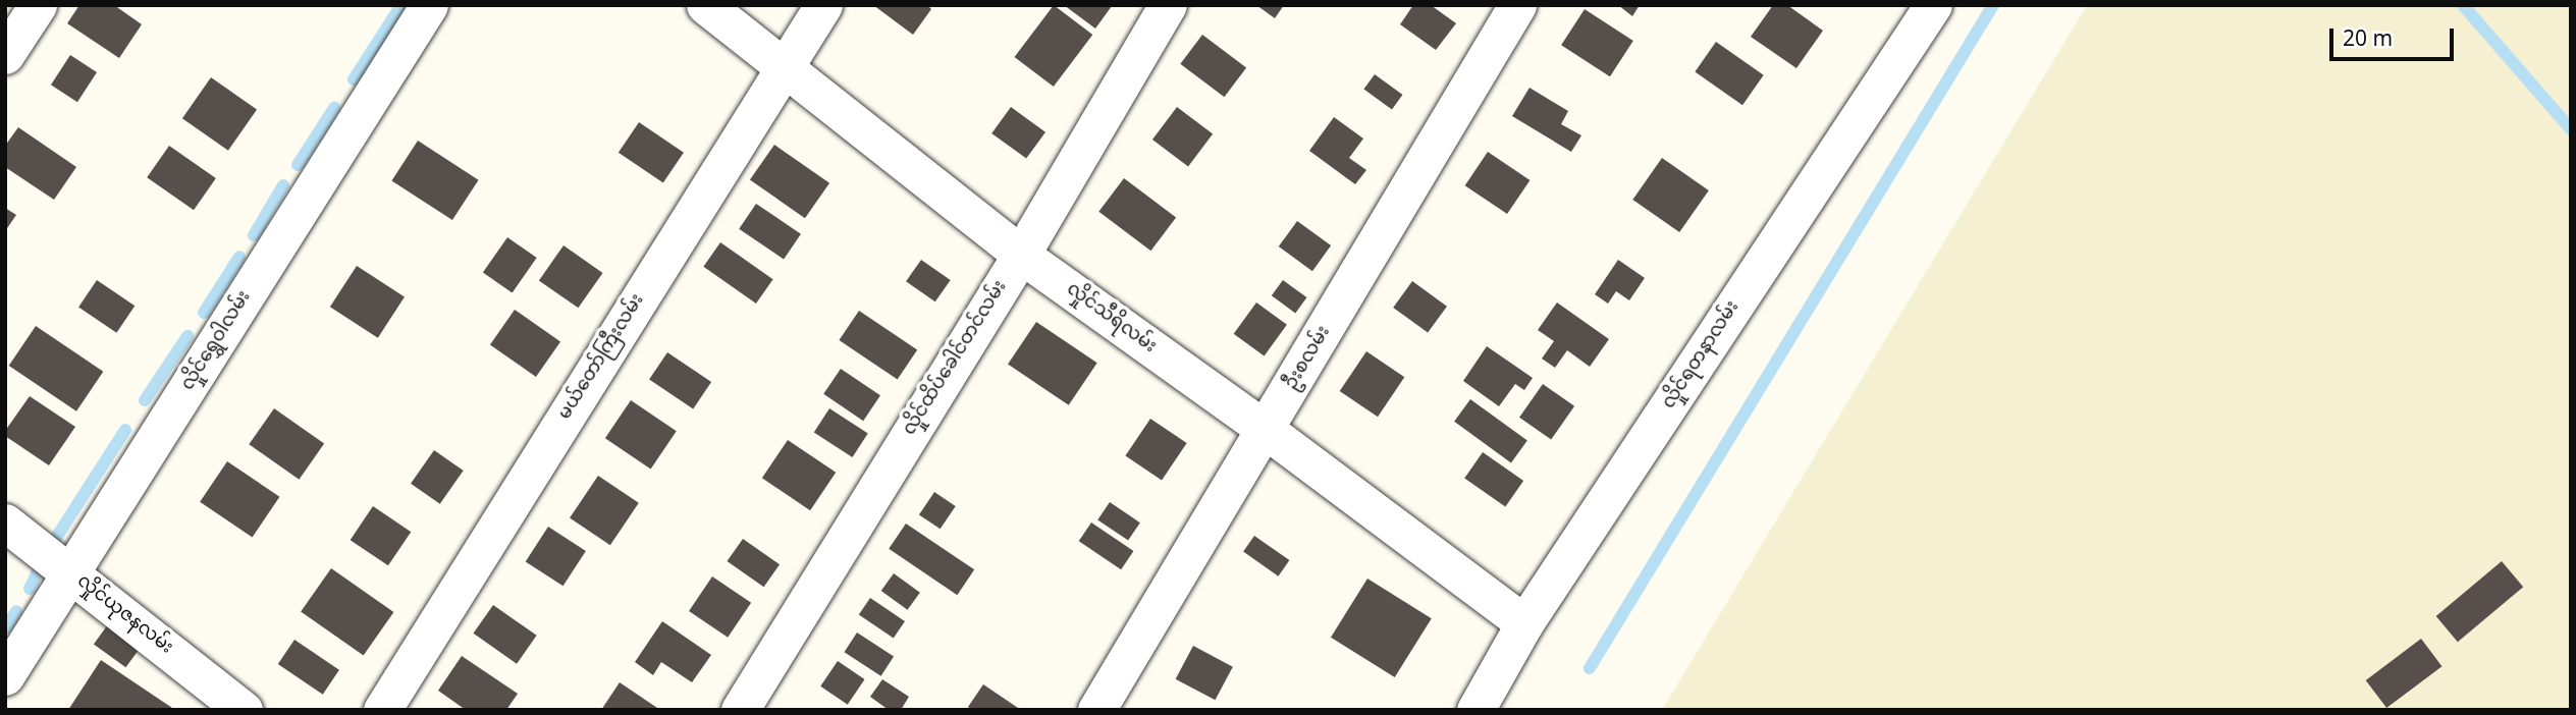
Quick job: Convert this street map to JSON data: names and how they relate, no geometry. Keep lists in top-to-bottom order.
{
  "streets": {
    "street": [
      "လှိုင်သီရိလမ်း",
      "လှိုင်ရွှေဝါလမ်း",
      "လှိုင်ရတနာလမ်း",
      "မယ်တော်ကြီးလမ်း",
      "လှိုင်ထိပ်ခေါင်တင်လမ်း",
      "ဦးစလမ်း",
      "လှိုင်ယုဇနလမ်း"
    ]
  },
  "crossings": [
    ["လှိုင်သီရိလမ်း", "လှိုင်ရတနာလမ်း"],
    ["လှိုင်သီရိလမ်း", "မယ်တော်ကြီးလမ်း"],
    ["လှိုင်သီရိလမ်း", "လှိုင်ထိပ်ခေါင်တင်လမ်း"],
    ["လှိုင်သီရိလမ်း", "ဦးစလမ်း"],
    ["လှိုင်ရွှေဝါလမ်း", "လှိုင်ယုဇနလမ်း"]
  ],
  "scale_bar": "20 m"
}
